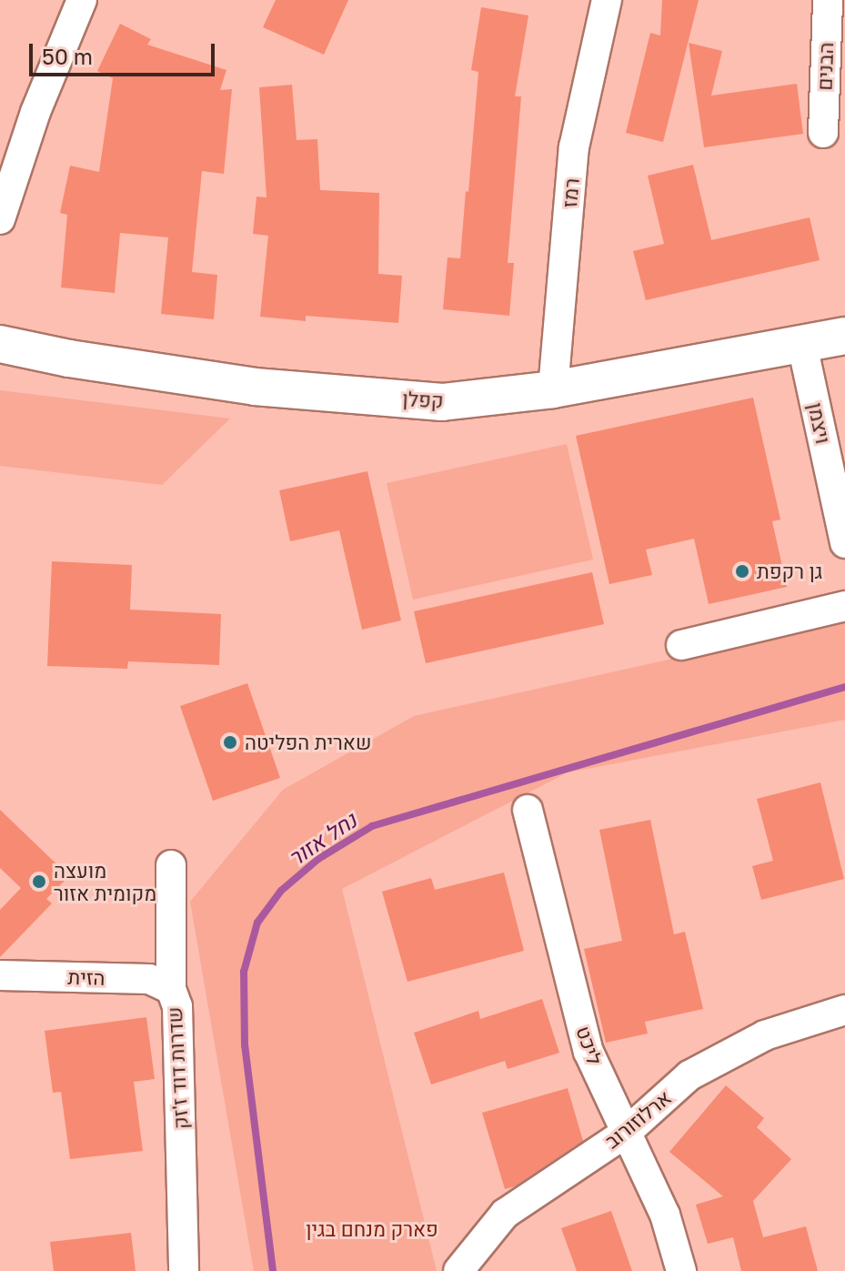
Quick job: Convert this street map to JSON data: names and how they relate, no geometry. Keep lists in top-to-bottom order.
{
  "streets": {
    "street": [
      "הבנים",
      "רמז",
      "קפלן",
      "ויצמן",
      "הזית",
      "ליכט",
      "שדרות דוד ז'זק",
      "ארלוזורוב"
    ]
  },
  "crossings": [
    ["רמז", "קפלן"],
    ["קפלן", "ויצמן"],
    ["הזית", "שדרות דוד ז'זק"],
    ["ליכט", "ארלוזורוב"]
  ],
  "water": ["נחל אזור"],
  "parks": ["פארק מנחם בגין"],
  "places": ["גן רקפת", "שארית הפליטה", "מועצה מקומית אזור"],
  "scale_bar": "50 m"
}
